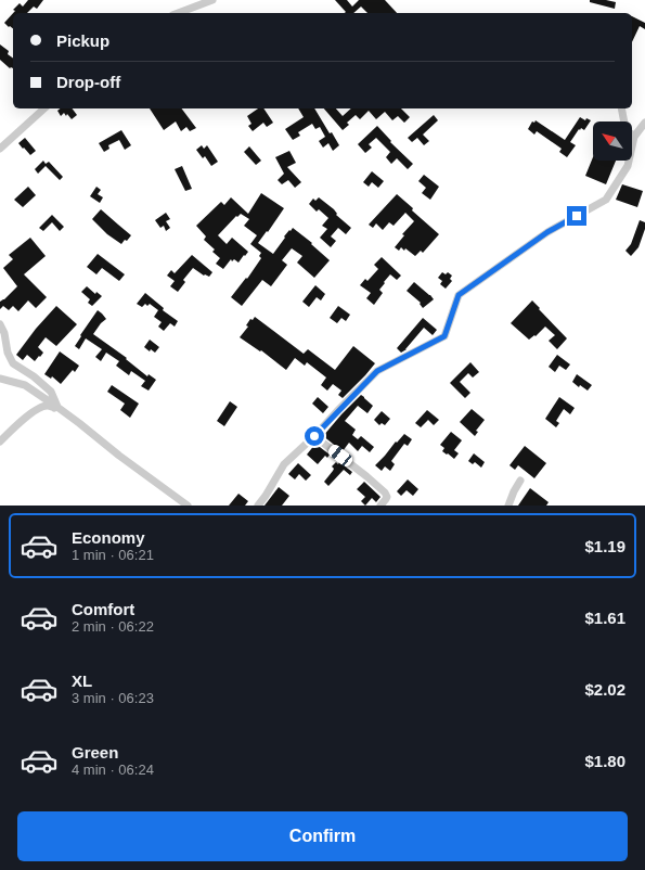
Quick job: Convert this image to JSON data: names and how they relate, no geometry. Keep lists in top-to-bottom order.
{
  "north": "top left",
  "page": {
    "banner": ["Pickup", "Drop-off"],
    "list": [
      {
        "name": "Economy",
        "note": "1 min · 06:21",
        "value": "$1.19"
      },
      {
        "name": "Comfort",
        "note": "2 min · 06:22",
        "value": "$1.61"
      },
      {
        "name": "XL",
        "note": "3 min · 06:23",
        "value": "$2.02"
      },
      {
        "name": "Green",
        "note": "4 min · 06:24",
        "value": "$1.80"
      }
    ],
    "buttons": "Confirm"
  }
}
